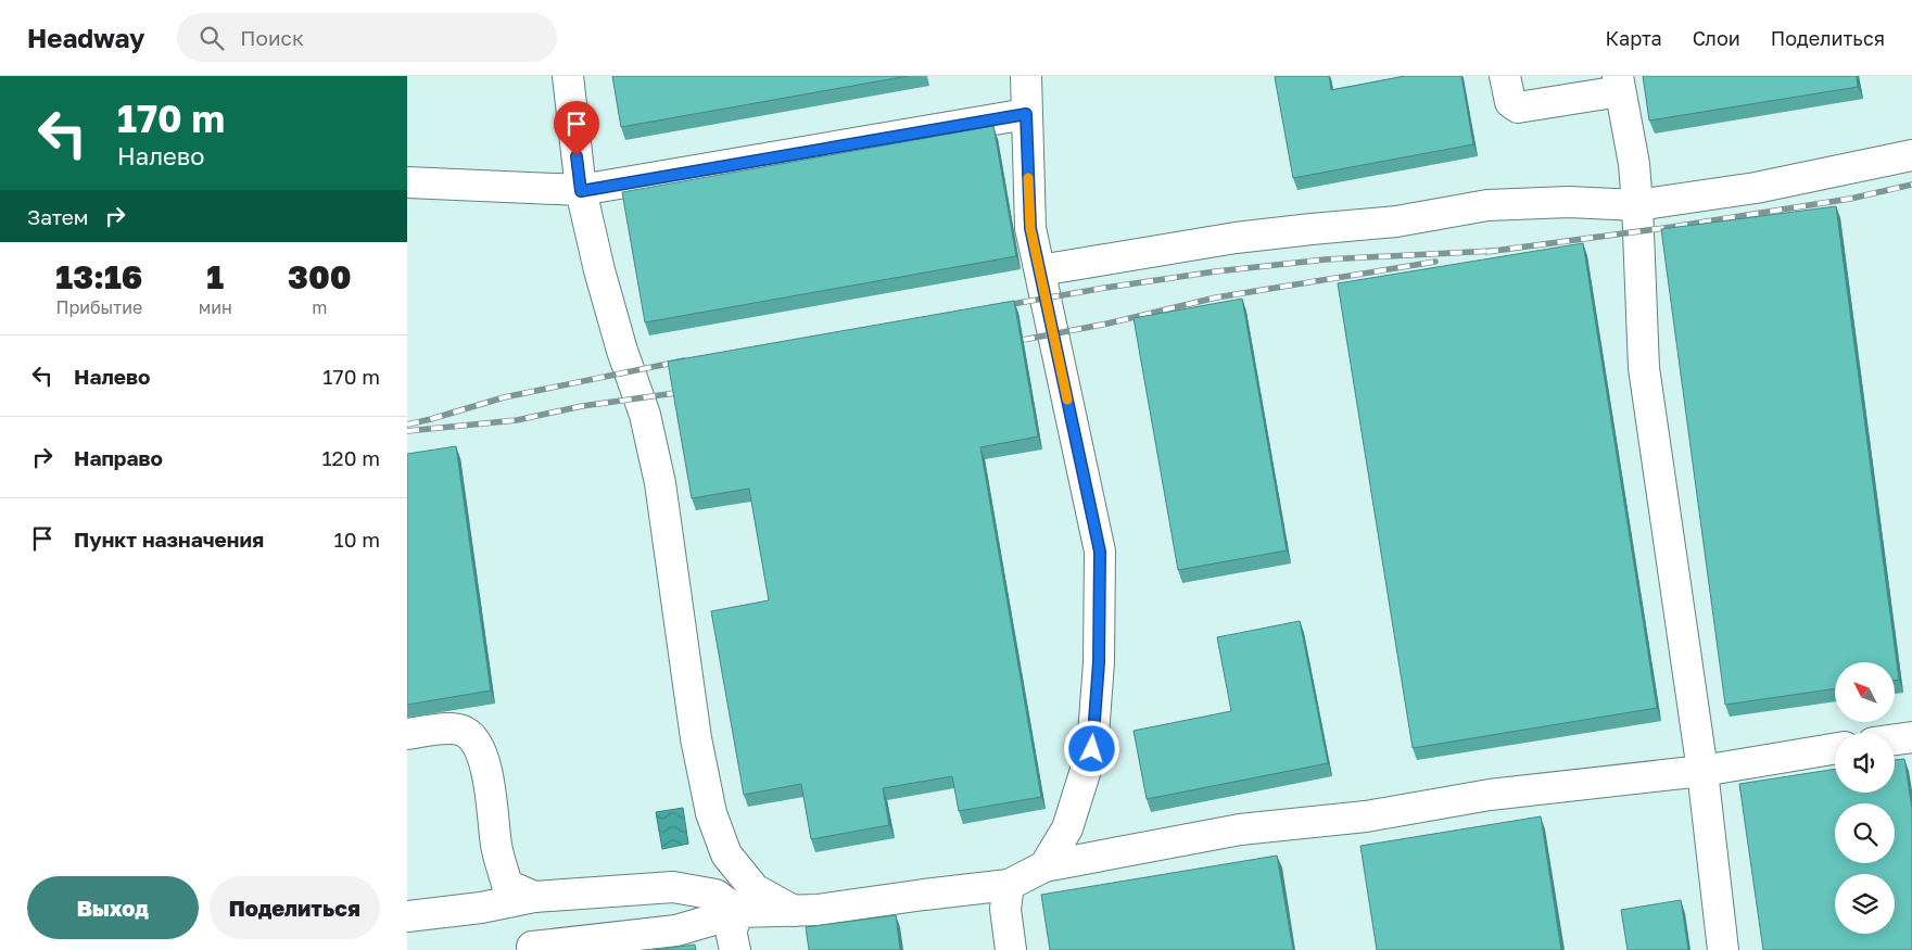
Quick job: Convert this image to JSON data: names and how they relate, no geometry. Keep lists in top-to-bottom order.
{
  "north": "top left",
  "page": {
    "header": "Headway",
    "search": "Поиск",
    "nav": ["Карта", "Слои", "Поделиться"],
    "turn": ["170 m", "Налево"],
    "then": "Затем",
    "eta": [
      "13:16",
      "Прибытие",
      "1",
      "мин",
      "300",
      "m"
    ],
    "list": [
      {
        "name": "Налево",
        "value": "170 m"
      },
      {
        "name": "Направо",
        "value": "120 m"
      },
      {
        "name": "Пункт назначения",
        "value": "10 m"
      }
    ],
    "buttons": ["Выход", "Поделиться"]
  }
}
